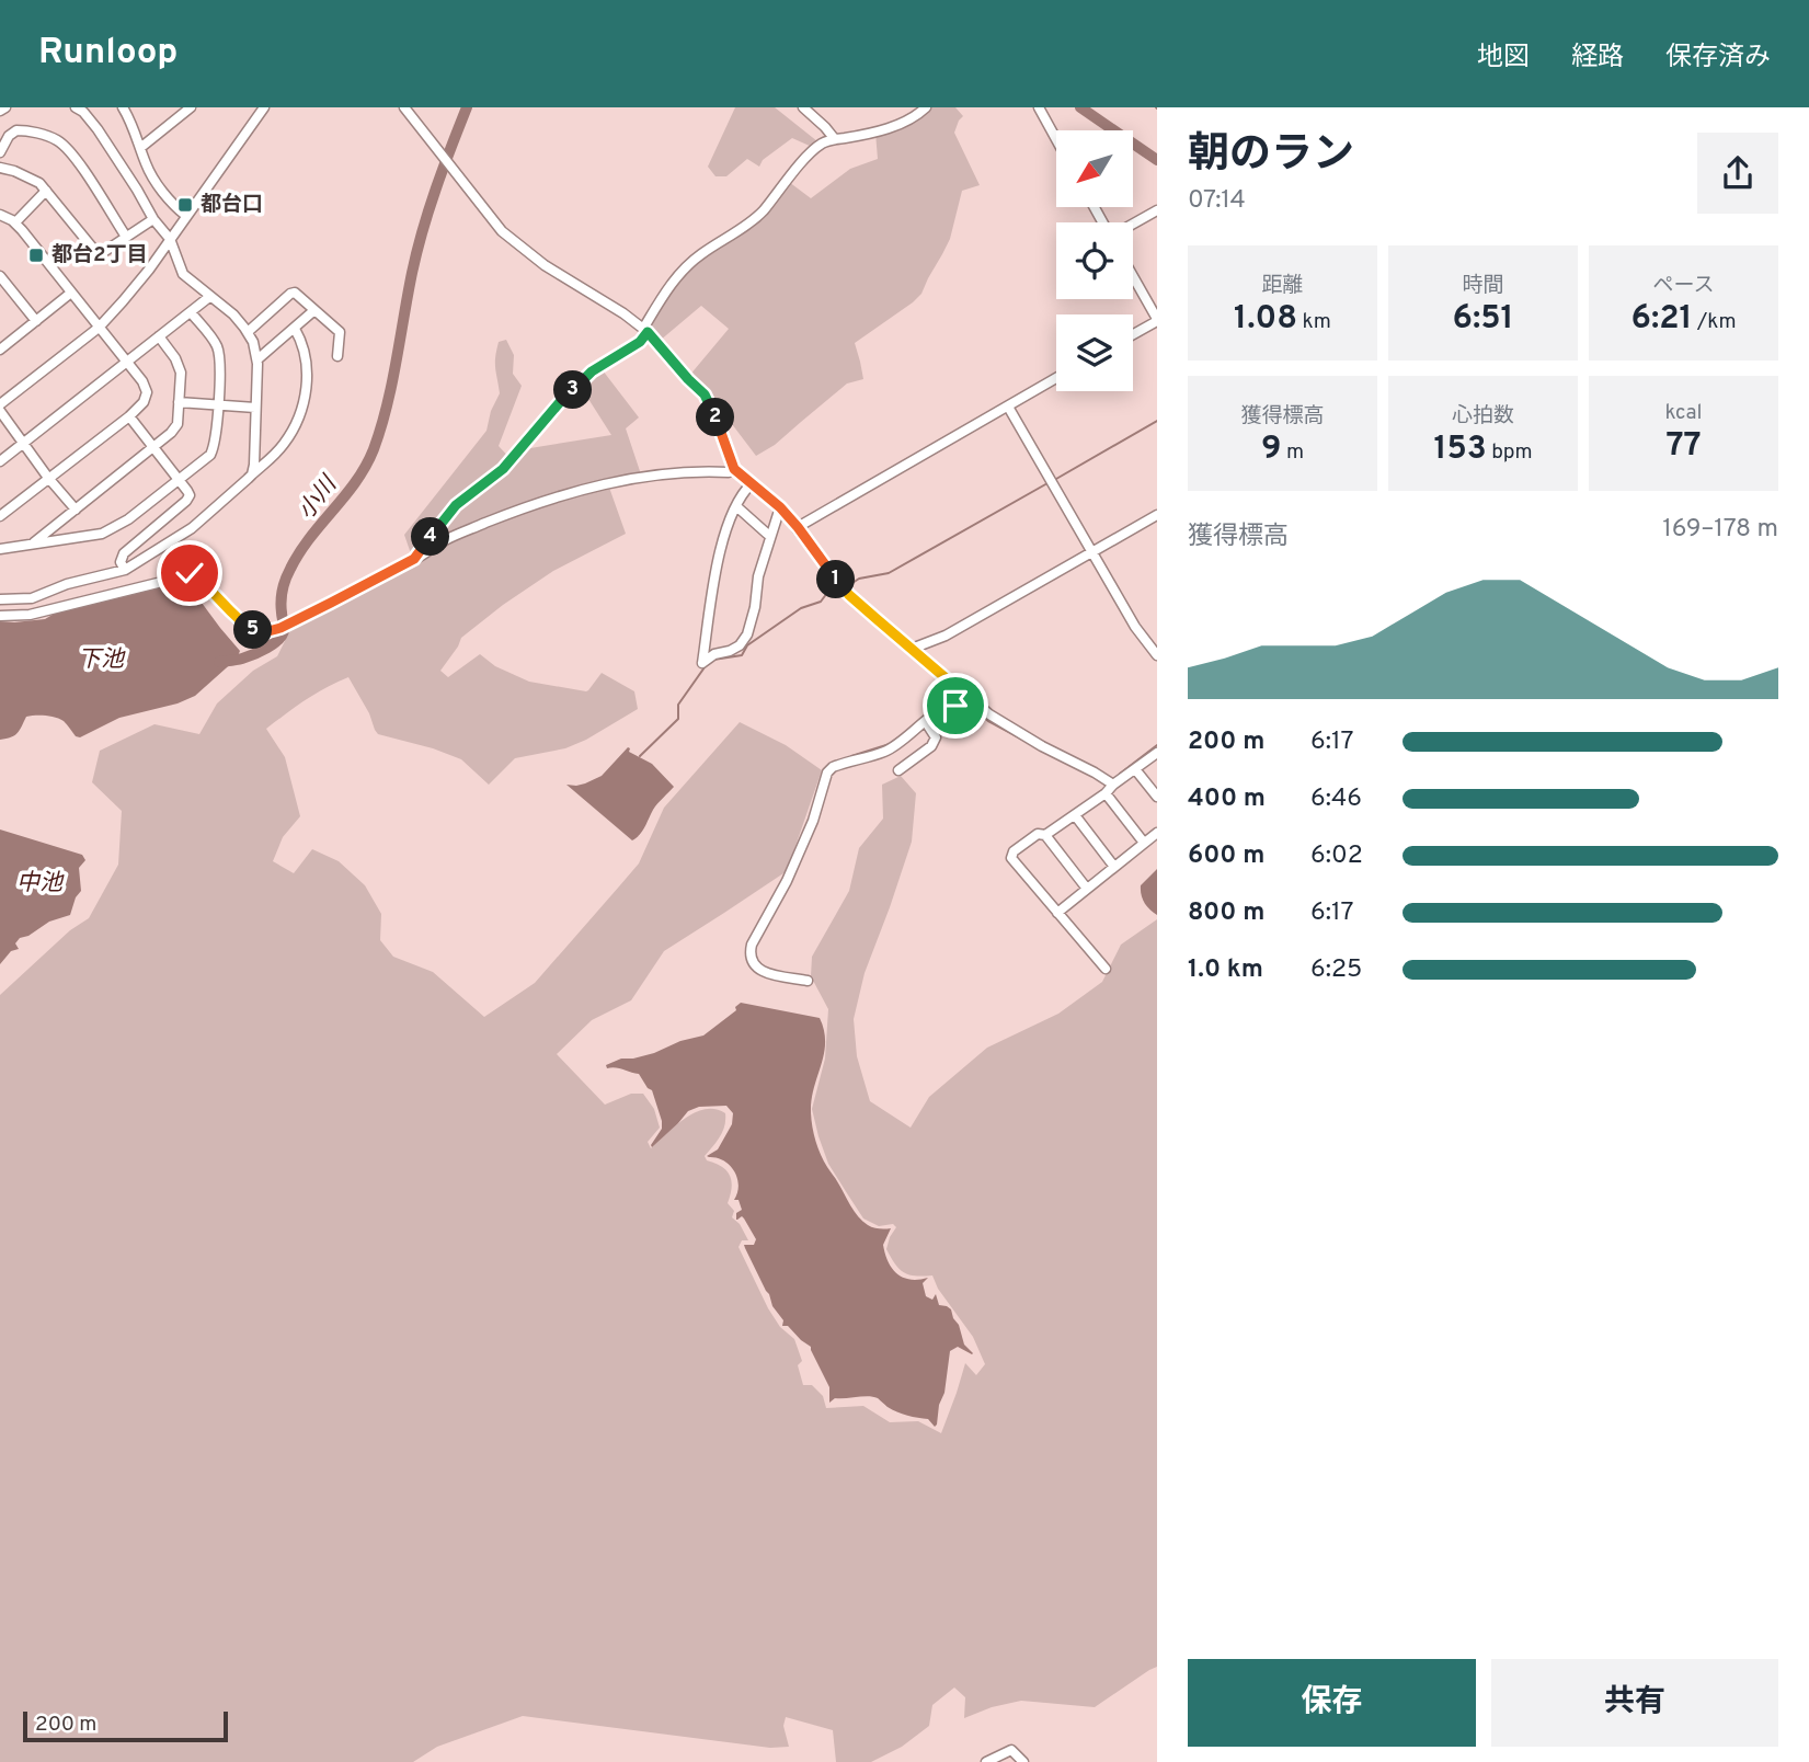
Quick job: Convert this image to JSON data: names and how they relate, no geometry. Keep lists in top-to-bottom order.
{
  "water": ["小川", "下池", "中池"],
  "places": {
    "transit": ["都台口", "都台2丁目"]
  },
  "scale_bar": "200 m",
  "north": "bottom left",
  "page": {
    "header": "Runloop",
    "nav": ["地図", "経路", "保存済み"],
    "heading": ["朝のラン", "07:14"],
    "stats": [
      ["距離", "1.08 km"],
      ["時間", "6:51"],
      ["ペース", "6:21 /km"],
      ["獲得標高", "9 m"],
      ["心拍数", "153 bpm"],
      ["kcal", "77"]
    ],
    "pins": [
      "3",
      "2",
      "4",
      "1",
      "5"
    ],
    "chart": ["獲得標高", "169–178 m"],
    "list": [
      {
        "name": "200 m",
        "note": "6:17"
      },
      {
        "name": "400 m",
        "note": "6:46"
      },
      {
        "name": "600 m",
        "note": "6:02"
      },
      {
        "name": "800 m",
        "note": "6:17"
      },
      {
        "name": "1.0 km",
        "note": "6:25"
      }
    ],
    "buttons": ["保存", "共有"],
    "scale": "200 m"
  }
}
